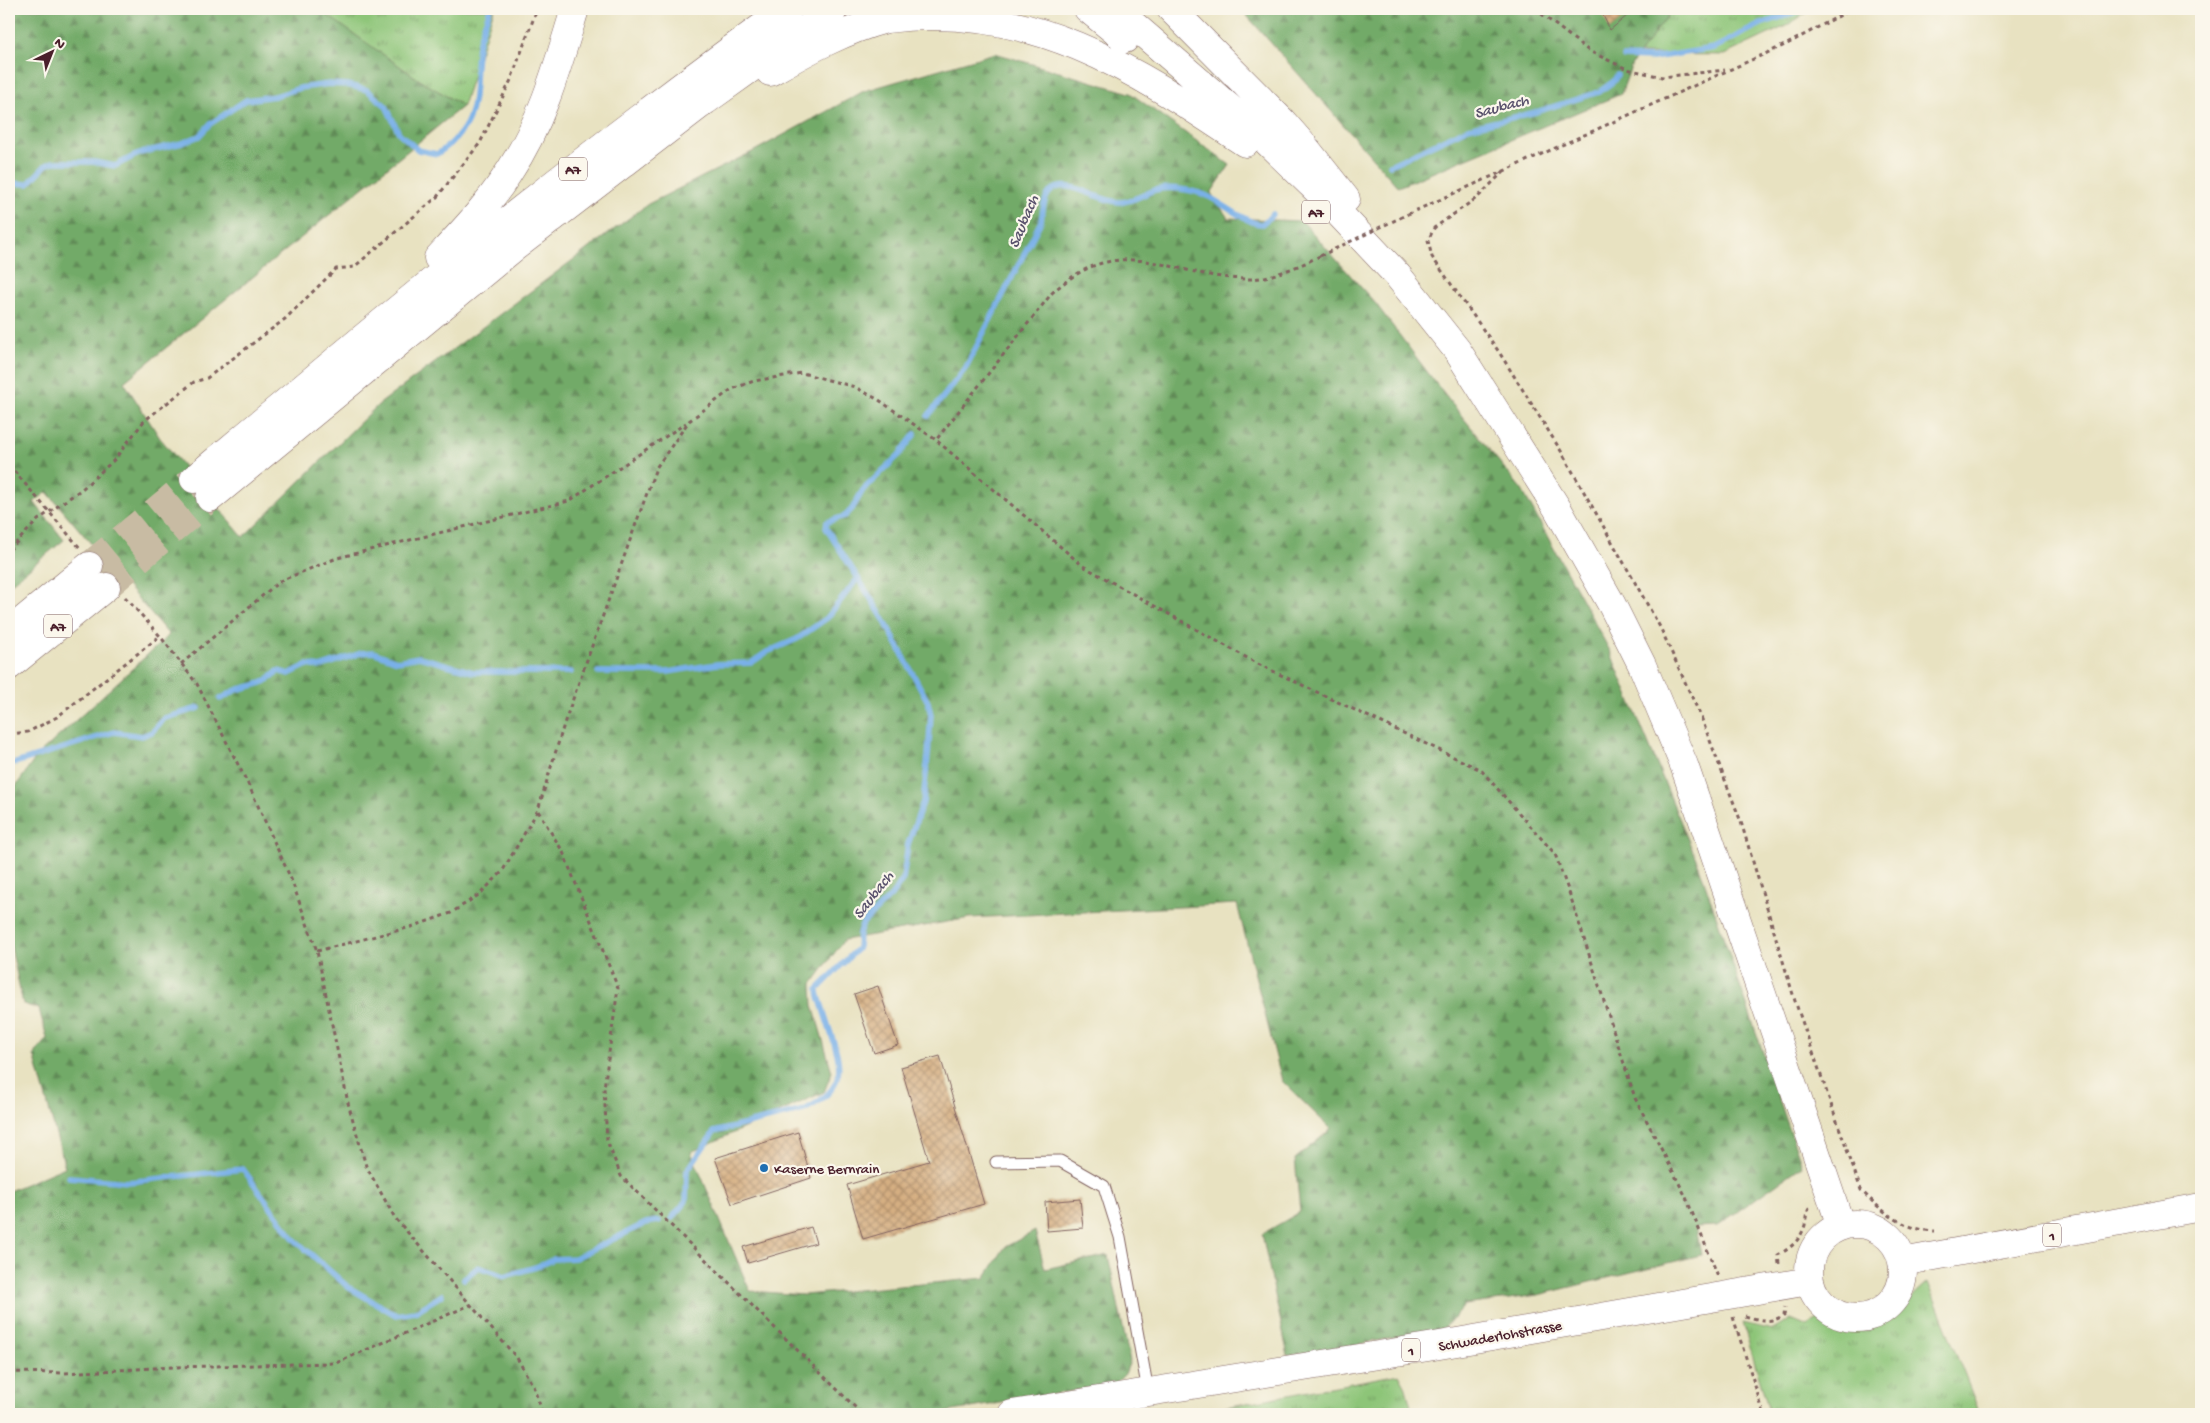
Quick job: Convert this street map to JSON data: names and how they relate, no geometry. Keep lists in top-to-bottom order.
{
  "streets": {
    "main road": ["A7", "1", "Schwaderlohstrasse"]
  },
  "crossings": [
    ["1", "Schwaderlohstrasse"]
  ],
  "water": ["Saubach"],
  "places": ["Kaserne Bernrain"],
  "north": "top right"
}
